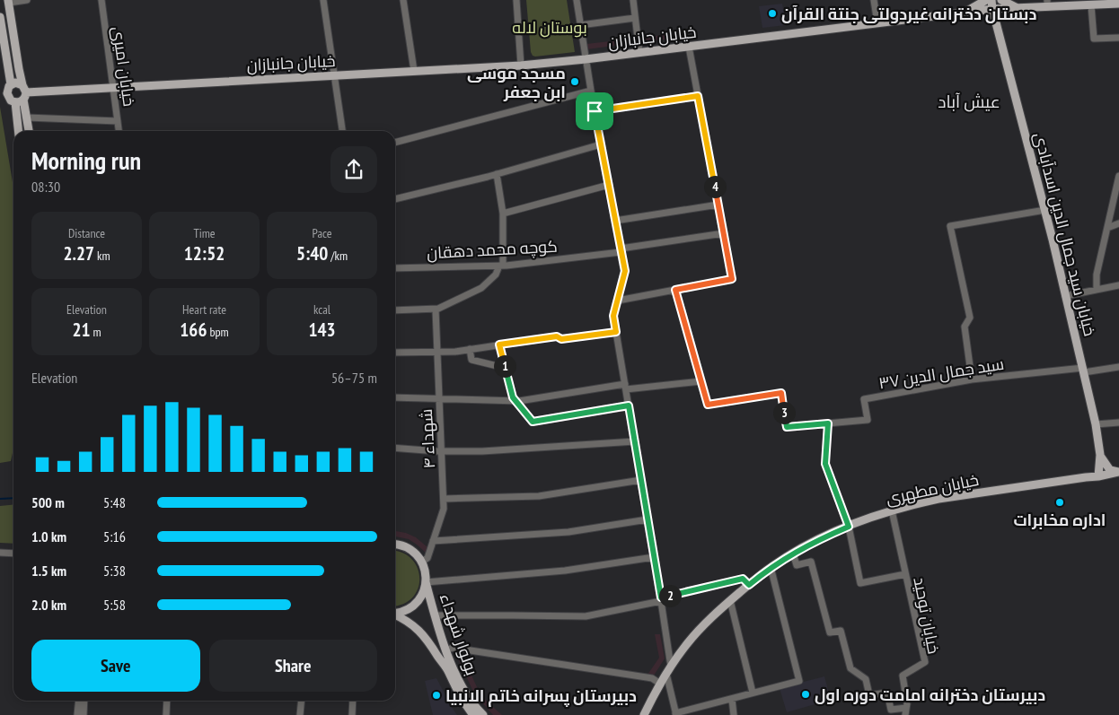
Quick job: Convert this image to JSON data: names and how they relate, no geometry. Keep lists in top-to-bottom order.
{
  "streets": {
    "main road": [
      "خیابان جانبازان",
      "خیابان سید جمال الدین اسدآبادی",
      "خیابان مطهری",
      "بولوار شهداء"
    ],
    "street": [
      "خیابان امیری",
      "کوچه محمد دهقان",
      "سید جمال الدین ۳۷",
      "شهداء ۴",
      "خیابان توحید"
    ]
  },
  "crossings": [
    ["خیابان جانبازان", "خیابان امیری"],
    ["خیابان جانبازان", "خیابان سید جمال الدین اسدآبادی"],
    ["خیابان سید جمال الدین اسدآبادی", "سید جمال الدین ۳۷"],
    ["خیابان سید جمال الدین اسدآبادی", "خیابان مطهری"],
    ["شهداء ۴", "بولوار شهداء"],
    ["خیابان مطهری", "خیابان توحید"]
  ],
  "districts": ["عیش آباد"],
  "parks": ["بوستان لاله"],
  "places": [
    "دبستان دخترانه غیردولتی جنتة القرآن",
    "مسجد موسی ابن جعفر",
    "اداره مخابرات",
    "دبیرستان دخترانه امامت دوره اول",
    "دبیرستان پسرانه خاتم الانبیا"
  ],
  "page": {
    "heading": ["Morning run", "08:30"],
    "pins": [
      "4",
      "1",
      "3",
      "2"
    ],
    "stats": [
      ["Distance", "2.27 km"],
      ["Time", "12:52"],
      ["Pace", "5:40 /km"],
      ["Elevation", "21 m"],
      ["Heart rate", "166 bpm"],
      ["kcal", "143"]
    ],
    "chart": ["Elevation", "56–75 m"],
    "list": [
      {
        "name": "500 m",
        "note": "5:48"
      },
      {
        "name": "1.0 km",
        "note": "5:16"
      },
      {
        "name": "1.5 km",
        "note": "5:38"
      },
      {
        "name": "2.0 km",
        "note": "5:58"
      }
    ],
    "buttons": ["Save", "Share"]
  }
}
